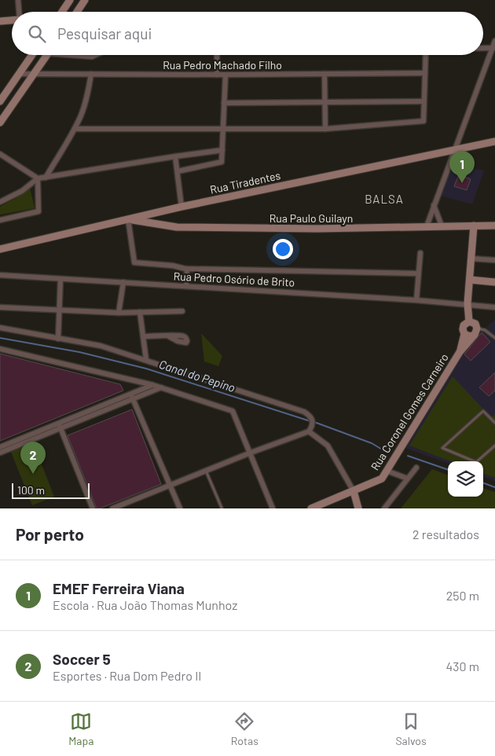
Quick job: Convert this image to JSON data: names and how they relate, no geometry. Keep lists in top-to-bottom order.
{
  "streets": {
    "street": [
      "Rua Pedro Machado Filho",
      "Rua Tiradentes",
      "Rua Paulo Guilayn",
      "Rua Pedro Osório de Brito",
      "Rua Coronel Gomes Carneiro"
    ]
  },
  "crossings": [
    ["Rua Tiradentes", "Rua Paulo Guilayn"]
  ],
  "districts": ["BALSA"],
  "water": ["Canal do Pepino"],
  "scale_bar": "100 m",
  "page": {
    "search": "Pesquisar aqui",
    "pins": ["1", "2"],
    "scale": "100 m",
    "heading": ["Por perto", "2 resultados"],
    "list": [
      {
        "mark": "1",
        "name": "EMEF Ferreira Viana",
        "note": "Escola · Rua João Thomas Munhoz",
        "value": "250 m"
      },
      {
        "mark": "2",
        "name": "Soccer 5",
        "note": "Esportes · Rua Dom Pedro II",
        "value": "430 m"
      }
    ],
    "nav": ["Mapa", "Rotas", "Salvos"]
  }
}
